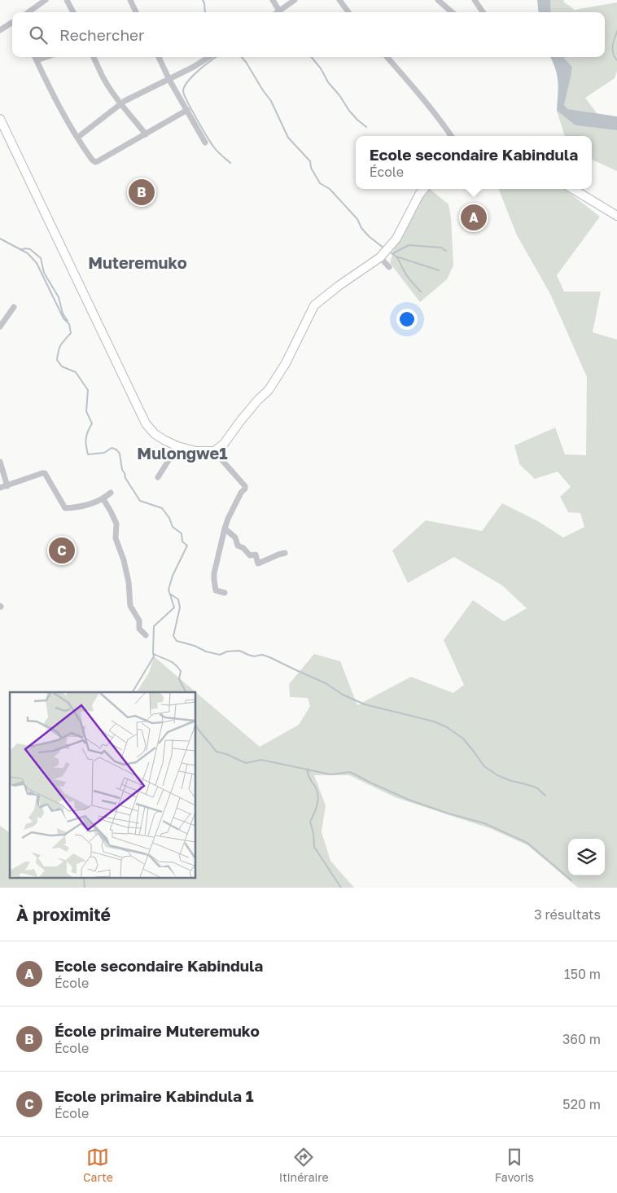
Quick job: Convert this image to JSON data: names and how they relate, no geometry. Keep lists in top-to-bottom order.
{
  "districts": ["Muteremuko", "Mulongwe1"],
  "page": {
    "search": "Rechercher",
    "popup": ["Ecole secondaire Kabindula", "École"],
    "pins": ["B", "A", "C"],
    "heading": ["À proximité", "3 résultats"],
    "list": [
      {
        "mark": "A",
        "name": "Ecole secondaire Kabindula",
        "note": "École",
        "value": "150 m"
      },
      {
        "mark": "B",
        "name": "École primaire Muteremuko",
        "note": "École",
        "value": "360 m"
      },
      {
        "mark": "C",
        "name": "Ecole primaire Kabindula 1",
        "note": "École",
        "value": "520 m"
      }
    ],
    "nav": ["Carte", "Itinéraire", "Favoris"]
  }
}
